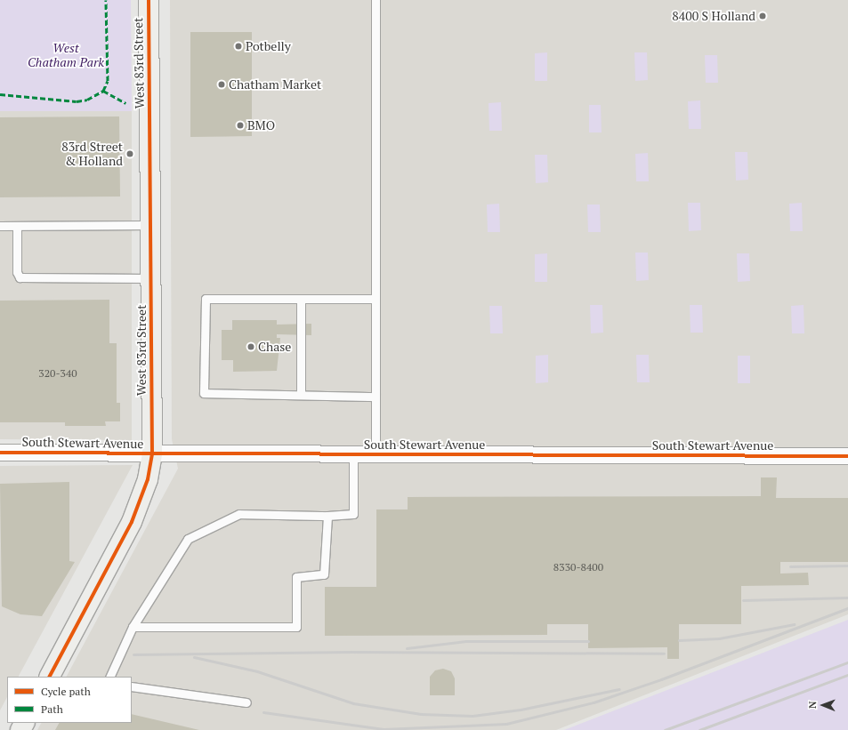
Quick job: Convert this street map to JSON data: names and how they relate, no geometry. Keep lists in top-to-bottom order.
{
  "streets": {
    "street": ["West 83rd Street", "South Stewart Avenue"]
  },
  "crossings": [
    ["West 83rd Street", "South Stewart Avenue"]
  ],
  "parks": ["West Chatham Park"],
  "places": [
    "8400 S Holland",
    "Potbelly",
    "Chatham Market",
    "BMO",
    "83rd Street & Holland",
    "Chase"
  ],
  "house_numbers": ["320-340", "8330-8400"],
  "legend": ["Cycle path", "Path"],
  "north": "left"
}
